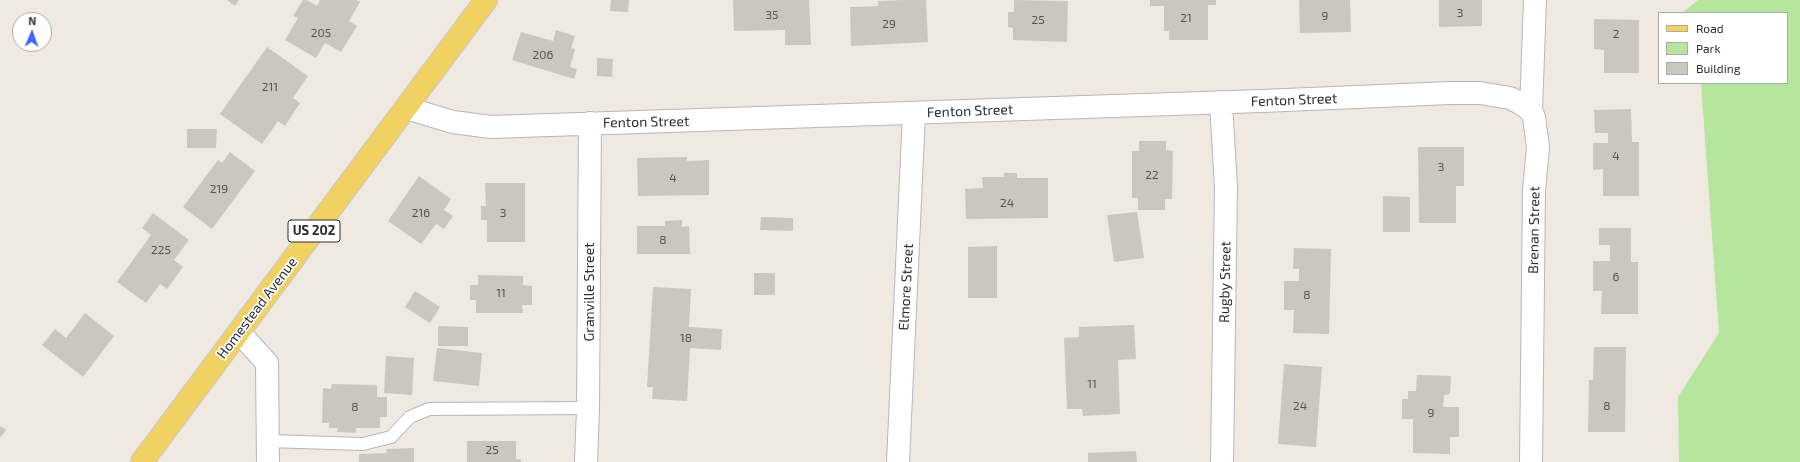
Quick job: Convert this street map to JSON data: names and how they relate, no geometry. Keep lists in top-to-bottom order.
{
  "streets": {
    "main road": ["US 202", "Homestead Avenue"],
    "street": [
      "Fenton Street",
      "Brenan Street",
      "Rugby Street",
      "Elmore Street",
      "Granville Street"
    ]
  },
  "crossings": [
    ["Fenton Street", "Brenan Street"],
    ["Fenton Street", "Rugby Street"],
    ["Fenton Street", "Elmore Street"],
    ["Fenton Street", "Granville Street"],
    ["Fenton Street", "Homestead Avenue"]
  ],
  "house_numbers": [
    "3",
    "35",
    "9",
    "21",
    "25",
    "29",
    "205",
    "2",
    "206",
    "211",
    "4",
    "3",
    "22",
    "4",
    "219",
    "24",
    "216",
    "3",
    "8",
    "225",
    "6",
    "11",
    "8",
    "18",
    "11",
    "24",
    "8",
    "8",
    "9",
    "25"
  ],
  "legend": ["Road", "Park", "Building"],
  "north": "top"
}
